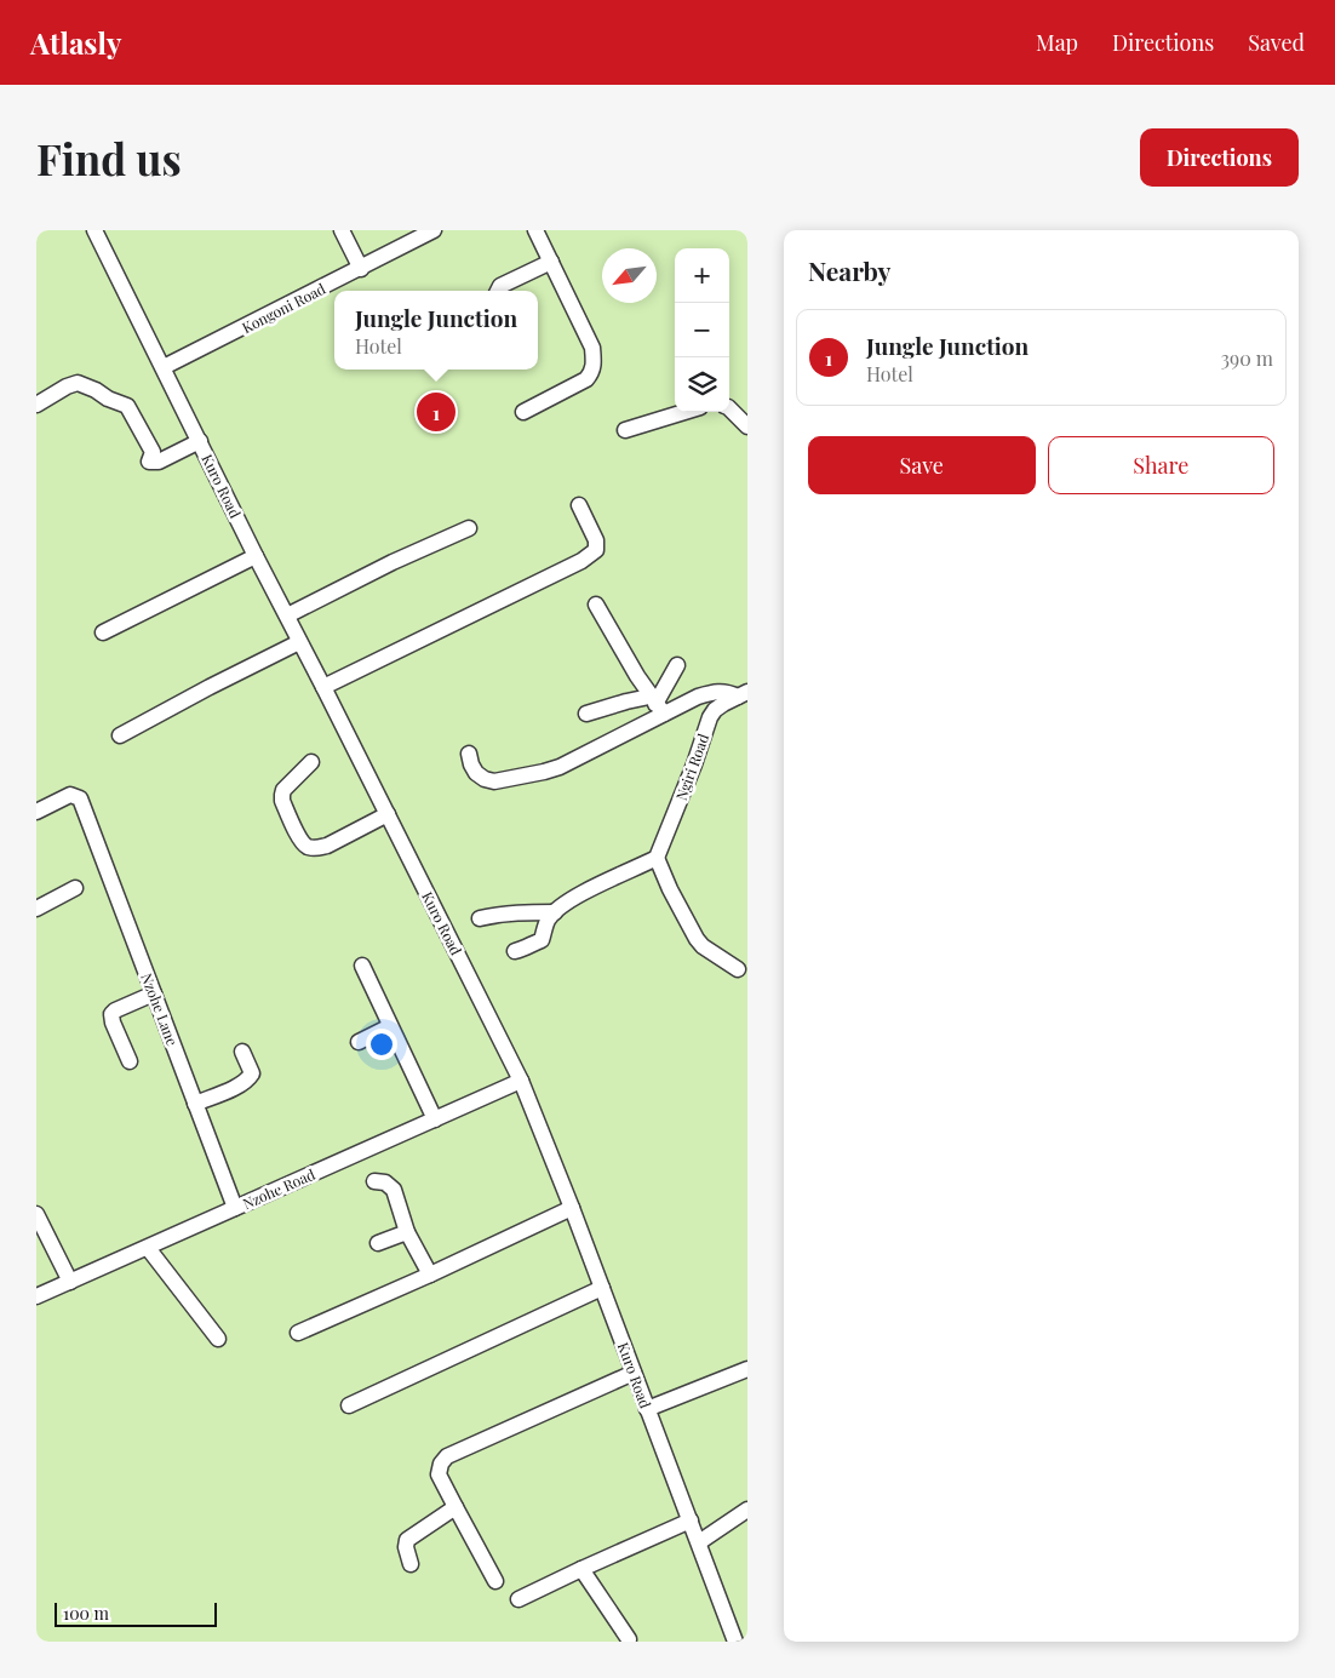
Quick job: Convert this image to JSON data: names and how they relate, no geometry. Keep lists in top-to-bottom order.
{
  "streets": {
    "street": [
      "Kongoni Road",
      "Kuro Road",
      "Ngiri Road",
      "Nzohe Lane",
      "Nzohe Road"
    ]
  },
  "crossings": [
    ["Kongoni Road", "Kuro Road"],
    ["Kuro Road", "Nzohe Road"],
    ["Nzohe Lane", "Nzohe Road"]
  ],
  "scale_bar": "100 m",
  "north": "bottom left",
  "page": {
    "header": "Atlasly",
    "nav": ["Map", "Directions", "Saved"],
    "buttons": [
      "Directions",
      ["Save", "Share"]
    ],
    "title": "Find us",
    "heading": "Nearby",
    "map_buttons": ["+", "−"],
    "popup": ["Jungle Junction", "Hotel"],
    "list": [
      {
        "mark": "1",
        "name": "Jungle Junction",
        "note": "Hotel",
        "value": "390 m"
      }
    ],
    "pins": "1",
    "scale": "100 m"
  }
}
